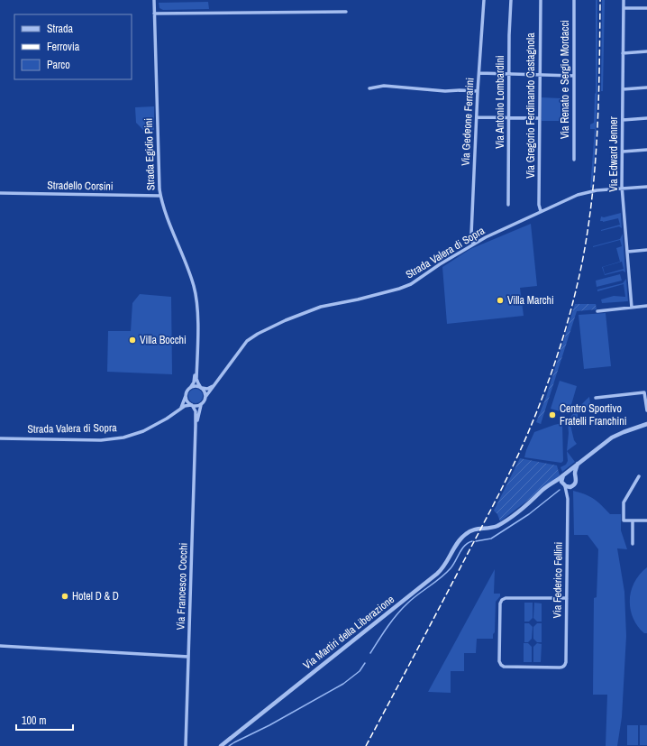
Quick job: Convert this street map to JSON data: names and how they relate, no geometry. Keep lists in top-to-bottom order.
{
  "streets": {
    "street": [
      "Via Renato e Sergio Mordacci",
      "Via Antonio Lombardini",
      "Via Gregorio Ferdinando Castagnola",
      "Via Gedeone Ferrarini",
      "Strada Egidio Pini",
      "Via Edward Jenner",
      "Stradello Corsini",
      "Strada Valera di Sopra",
      "Via Federico Fellini",
      "Via Francesco Cocchi",
      "Via Martiri della Liberazione"
    ]
  },
  "crossings": [
    ["Via Gregorio Ferdinando Castagnola", "Strada Valera di Sopra"],
    ["Via Gedeone Ferrarini", "Strada Valera di Sopra"],
    ["Strada Egidio Pini", "Stradello Corsini"],
    ["Strada Egidio Pini", "Strada Valera di Sopra"],
    ["Strada Egidio Pini", "Via Francesco Cocchi"],
    ["Via Edward Jenner", "Strada Valera di Sopra"],
    ["Strada Valera di Sopra", "Via Francesco Cocchi"]
  ],
  "places": [
    "Villa Marchi",
    "Villa Bocchi",
    "Centro Sportivo Fratelli Franchini",
    "Hotel D & D"
  ],
  "legend": ["Strada", "Ferrovia", "Parco"],
  "scale_bar": "100 m"
}
